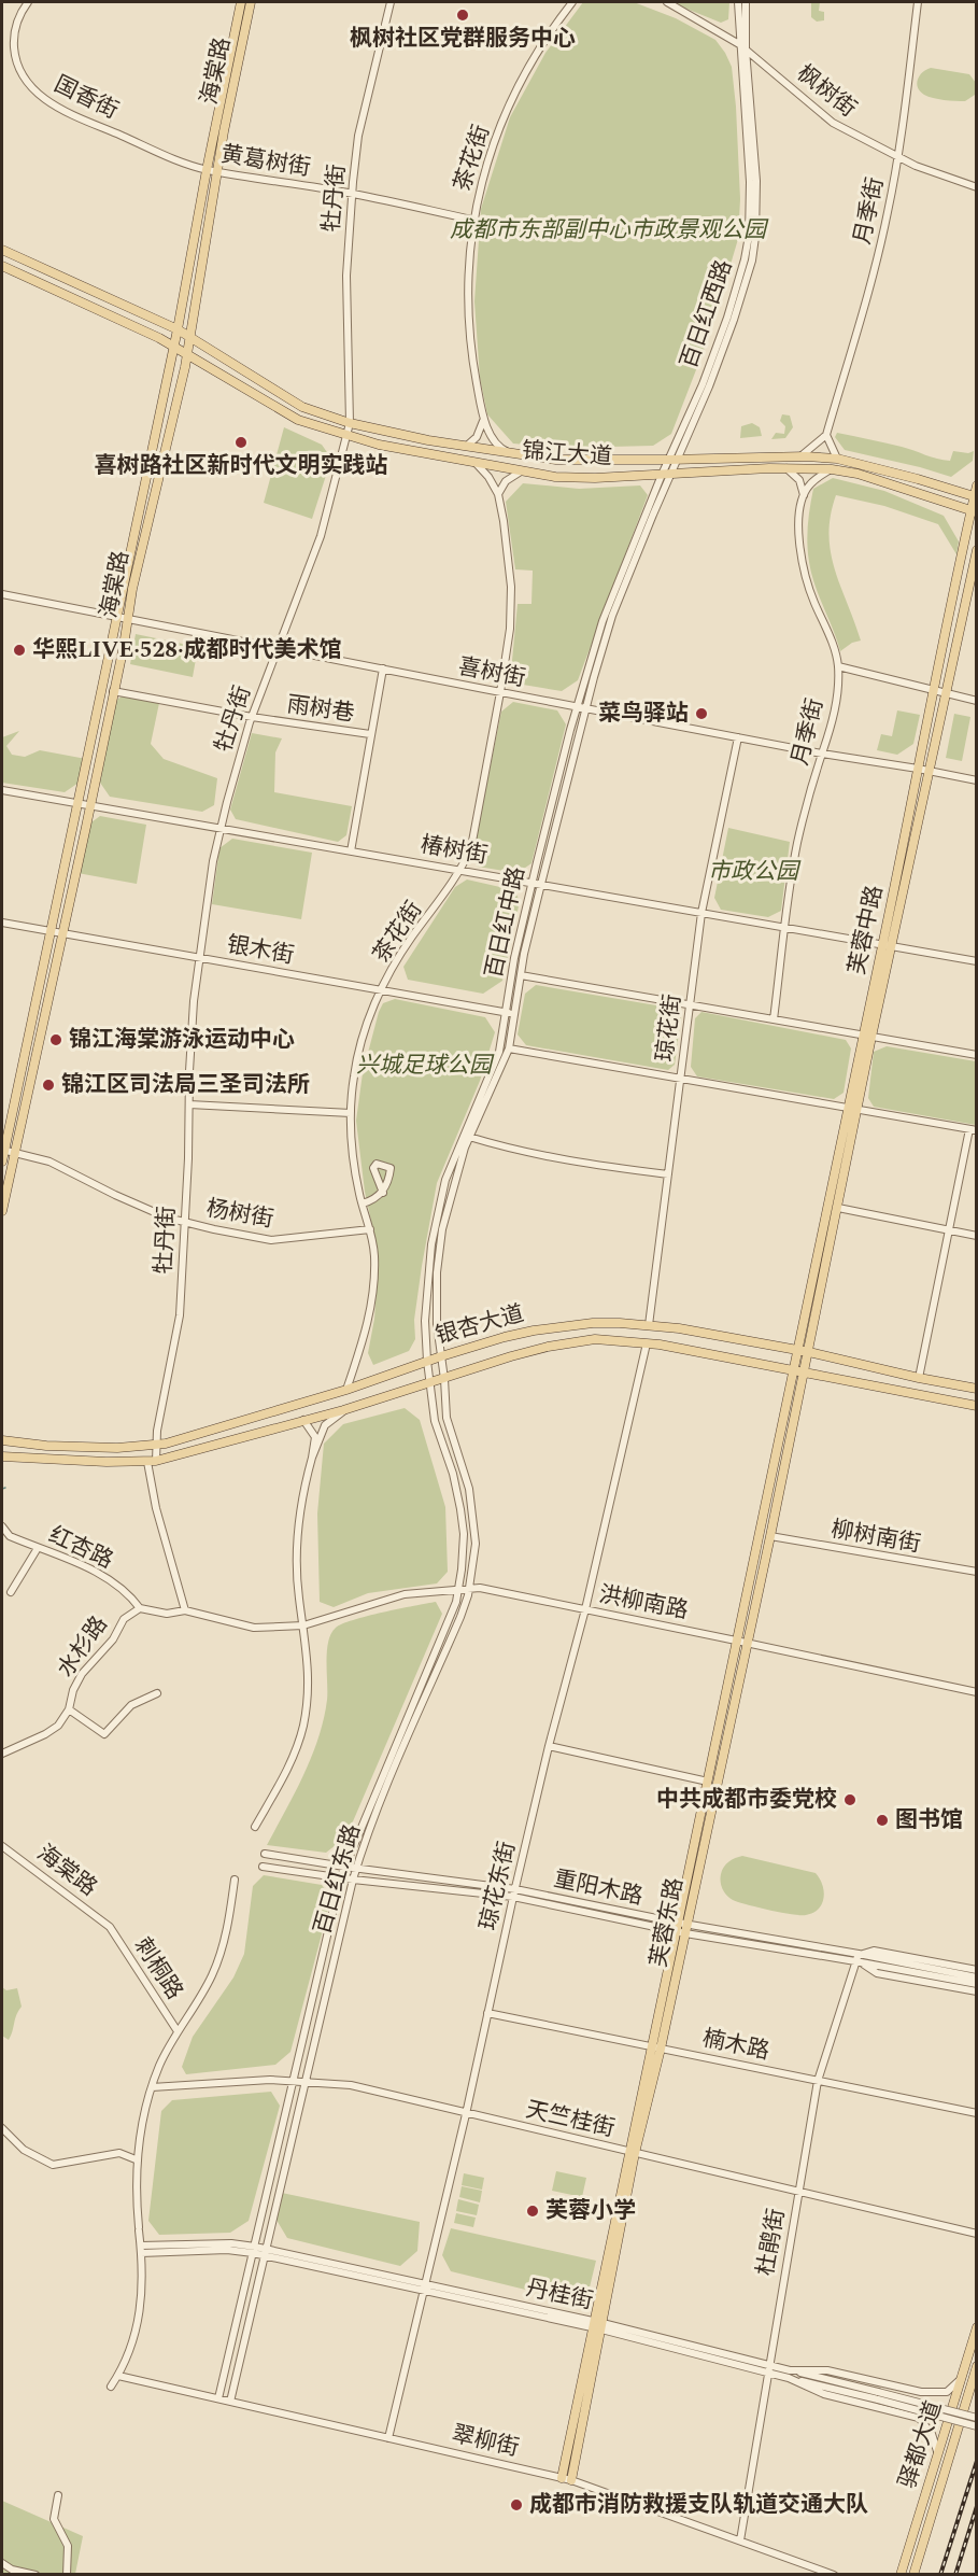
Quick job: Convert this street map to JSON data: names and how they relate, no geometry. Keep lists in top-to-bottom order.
{
  "streets": {
    "main road": [
      "海棠路",
      "锦江大道",
      "芙蓉中路",
      "银杏大道",
      "芙蓉东路",
      "驿都大道"
    ],
    "street": [
      "枫树街",
      "国香街",
      "茶花街",
      "黄葛树街",
      "牡丹街",
      "月季街",
      "百日红西路",
      "喜树街",
      "雨树巷",
      "椿树街",
      "百日红中路",
      "银木街",
      "琼花街",
      "杨树街",
      "柳树南街",
      "红杏路",
      "洪柳南路",
      "水杉路",
      "百日红东路",
      "琼花东街",
      "重阳木路",
      "刺桐路",
      "楠木路",
      "天竺桂街",
      "杜鹃街",
      "丹桂街",
      "翠柳街"
    ]
  },
  "crossings": [
    ["海棠路", "国香街"],
    ["海棠路", "黄葛树街"],
    ["海棠路", "锦江大道"],
    ["海棠路", "喜树街"],
    ["海棠路", "雨树巷"],
    ["海棠路", "椿树街"],
    ["海棠路", "银木街"],
    ["海棠路", "杨树街"],
    ["海棠路", "刺桐路"],
    ["枫树街", "月季街"],
    ["枫树街", "百日红西路"],
    ["国香街", "黄葛树街"],
    ["茶花街", "黄葛树街"],
    ["茶花街", "锦江大道"],
    ["茶花街", "喜树街"],
    ["茶花街", "椿树街"],
    ["茶花街", "银木街"],
    ["茶花街", "杨树街"],
    ["茶花街", "银杏大道"],
    ["黄葛树街", "牡丹街"],
    ["牡丹街", "锦江大道"],
    ["牡丹街", "喜树街"],
    ["牡丹街", "雨树巷"],
    ["牡丹街", "椿树街"],
    ["牡丹街", "银木街"],
    ["牡丹街", "杨树街"],
    ["牡丹街", "银杏大道"],
    ["牡丹街", "洪柳南路"],
    ["月季街", "喜树街"],
    ["月季街", "椿树街"],
    ["百日红西路", "锦江大道"],
    ["百日红西路", "百日红中路"],
    ["锦江大道", "百日红中路"],
    ["锦江大道", "芙蓉中路"],
    ["喜树街", "百日红中路"],
    ["喜树街", "芙蓉中路"],
    ["喜树街", "琼花街"],
    ["椿树街", "百日红中路"],
    ["椿树街", "芙蓉中路"],
    ["椿树街", "琼花街"],
    ["百日红中路", "银木街"],
    ["百日红中路", "银杏大道"],
    ["百日红中路", "百日红东路"],
    ["芙蓉中路", "银杏大道"],
    ["芙蓉中路", "芙蓉东路"],
    ["琼花街", "银杏大道"],
    ["银杏大道", "百日红东路"],
    ["银杏大道", "琼花东街"],
    ["银杏大道", "芙蓉东路"],
    ["柳树南街", "芙蓉东路"],
    ["红杏路", "洪柳南路"],
    ["红杏路", "水杉路"],
    ["洪柳南路", "水杉路"],
    ["洪柳南路", "百日红东路"],
    ["洪柳南路", "琼花东街"],
    ["洪柳南路", "芙蓉东路"],
    ["百日红东路", "重阳木路"],
    ["百日红东路", "天竺桂街"],
    ["百日红东路", "丹桂街"],
    ["百日红东路", "翠柳街"],
    ["琼花东街", "重阳木路"],
    ["琼花东街", "楠木路"],
    ["琼花东街", "天竺桂街"],
    ["琼花东街", "丹桂街"],
    ["琼花东街", "翠柳街"],
    ["重阳木路", "芙蓉东路"],
    ["重阳木路", "杜鹃街"],
    ["芙蓉东路", "楠木路"],
    ["芙蓉东路", "天竺桂街"],
    ["芙蓉东路", "丹桂街"],
    ["芙蓉东路", "翠柳街"],
    ["楠木路", "杜鹃街"],
    ["天竺桂街", "杜鹃街"],
    ["杜鹃街", "丹桂街"],
    ["杜鹃街", "翠柳街"],
    ["丹桂街", "驿都大道"]
  ],
  "parks": ["成都市东部副中心市政景观公园", "市政公园", "兴城足球公园"],
  "places": [
    "枫树社区党群服务中心",
    "喜树路社区新时代文明实践站",
    "华熙LIVE·528·成都时代美术馆",
    "菜鸟驿站",
    "锦江海棠游泳运动中心",
    "锦江区司法局三圣司法所",
    "中共成都市委党校",
    "图书馆",
    "芙蓉小学",
    "成都市消防救援支队轨道交通大队"
  ]
}
